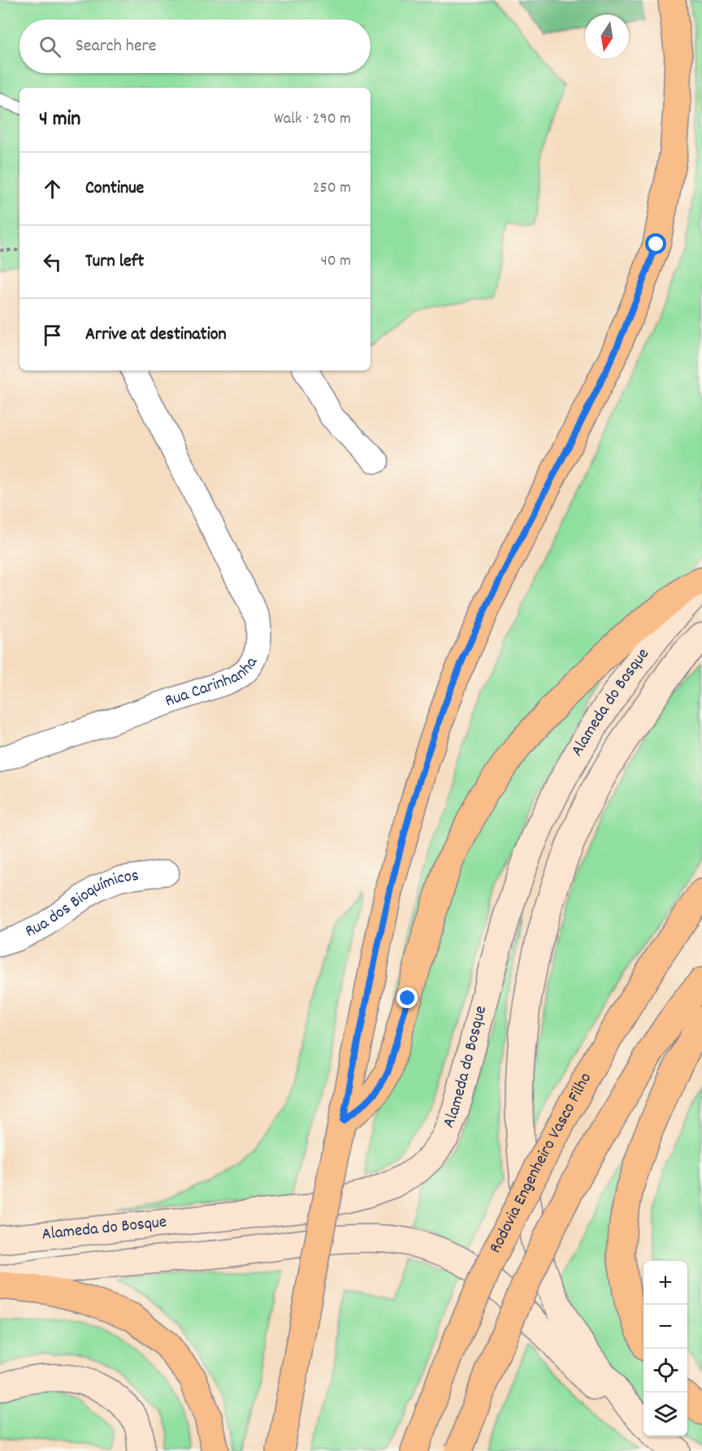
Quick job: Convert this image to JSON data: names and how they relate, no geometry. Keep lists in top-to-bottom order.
{
  "streets": {
    "main road": ["Rodovia Engenheiro Vasco Filho"],
    "street": ["Rua Carinhanha", "Alameda do Bosque", "Rua dos Bioquímicos"]
  },
  "north": "bottom",
  "page": {
    "search": "Search here",
    "heading": ["4 min", "Walk · 290 m"],
    "list": [
      ["Continue", "250 m"],
      ["Turn left", "40 m"],
      "Arrive at destination"
    ],
    "map_buttons": ["+", "−"]
  }
}
